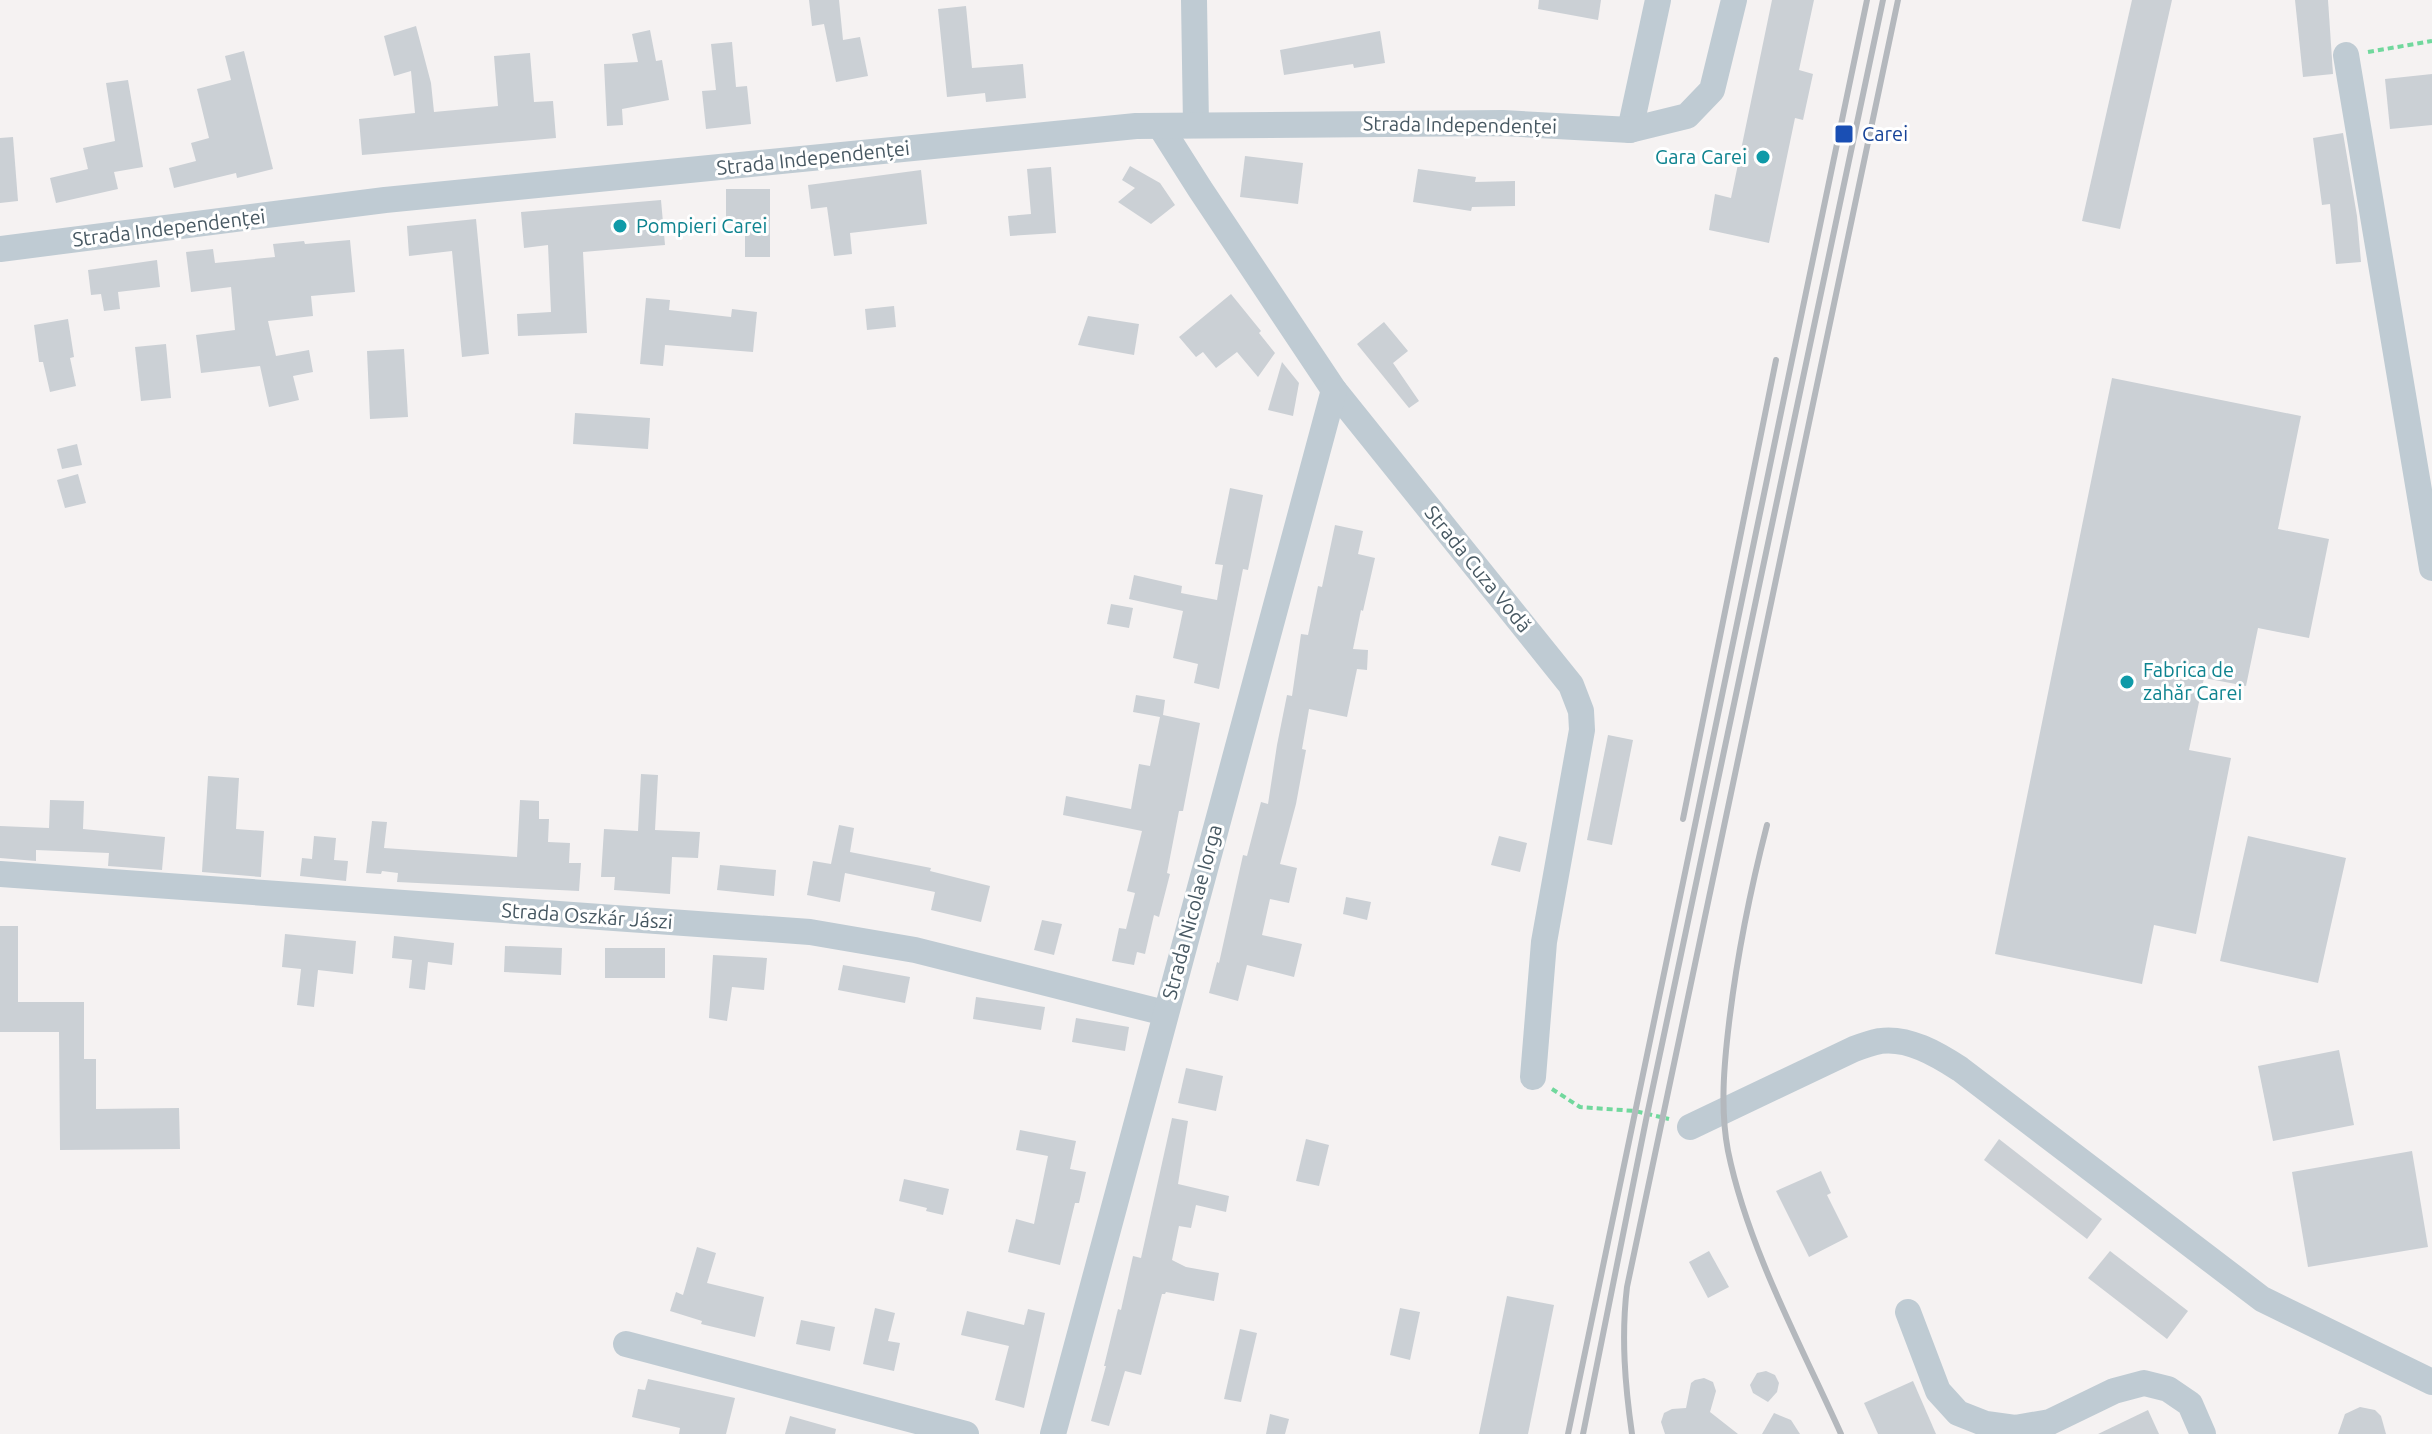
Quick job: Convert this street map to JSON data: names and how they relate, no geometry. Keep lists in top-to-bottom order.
{
  "streets": {
    "street": [
      "Strada Independenței",
      "Strada Cuza Vodă",
      "Strada Nicolae Iorga",
      "Strada Oszkár Jászi"
    ]
  },
  "crossings": [
    ["Strada Independenței", "Strada Cuza Vodă"],
    ["Strada Cuza Vodă", "Strada Nicolae Iorga"],
    ["Strada Nicolae Iorga", "Strada Oszkár Jászi"]
  ],
  "places": {
    "transit": ["Carei"],
    "other": ["Gara Carei", "Pompieri Carei", "Fabrica de zahăr Carei"]
  }
}
